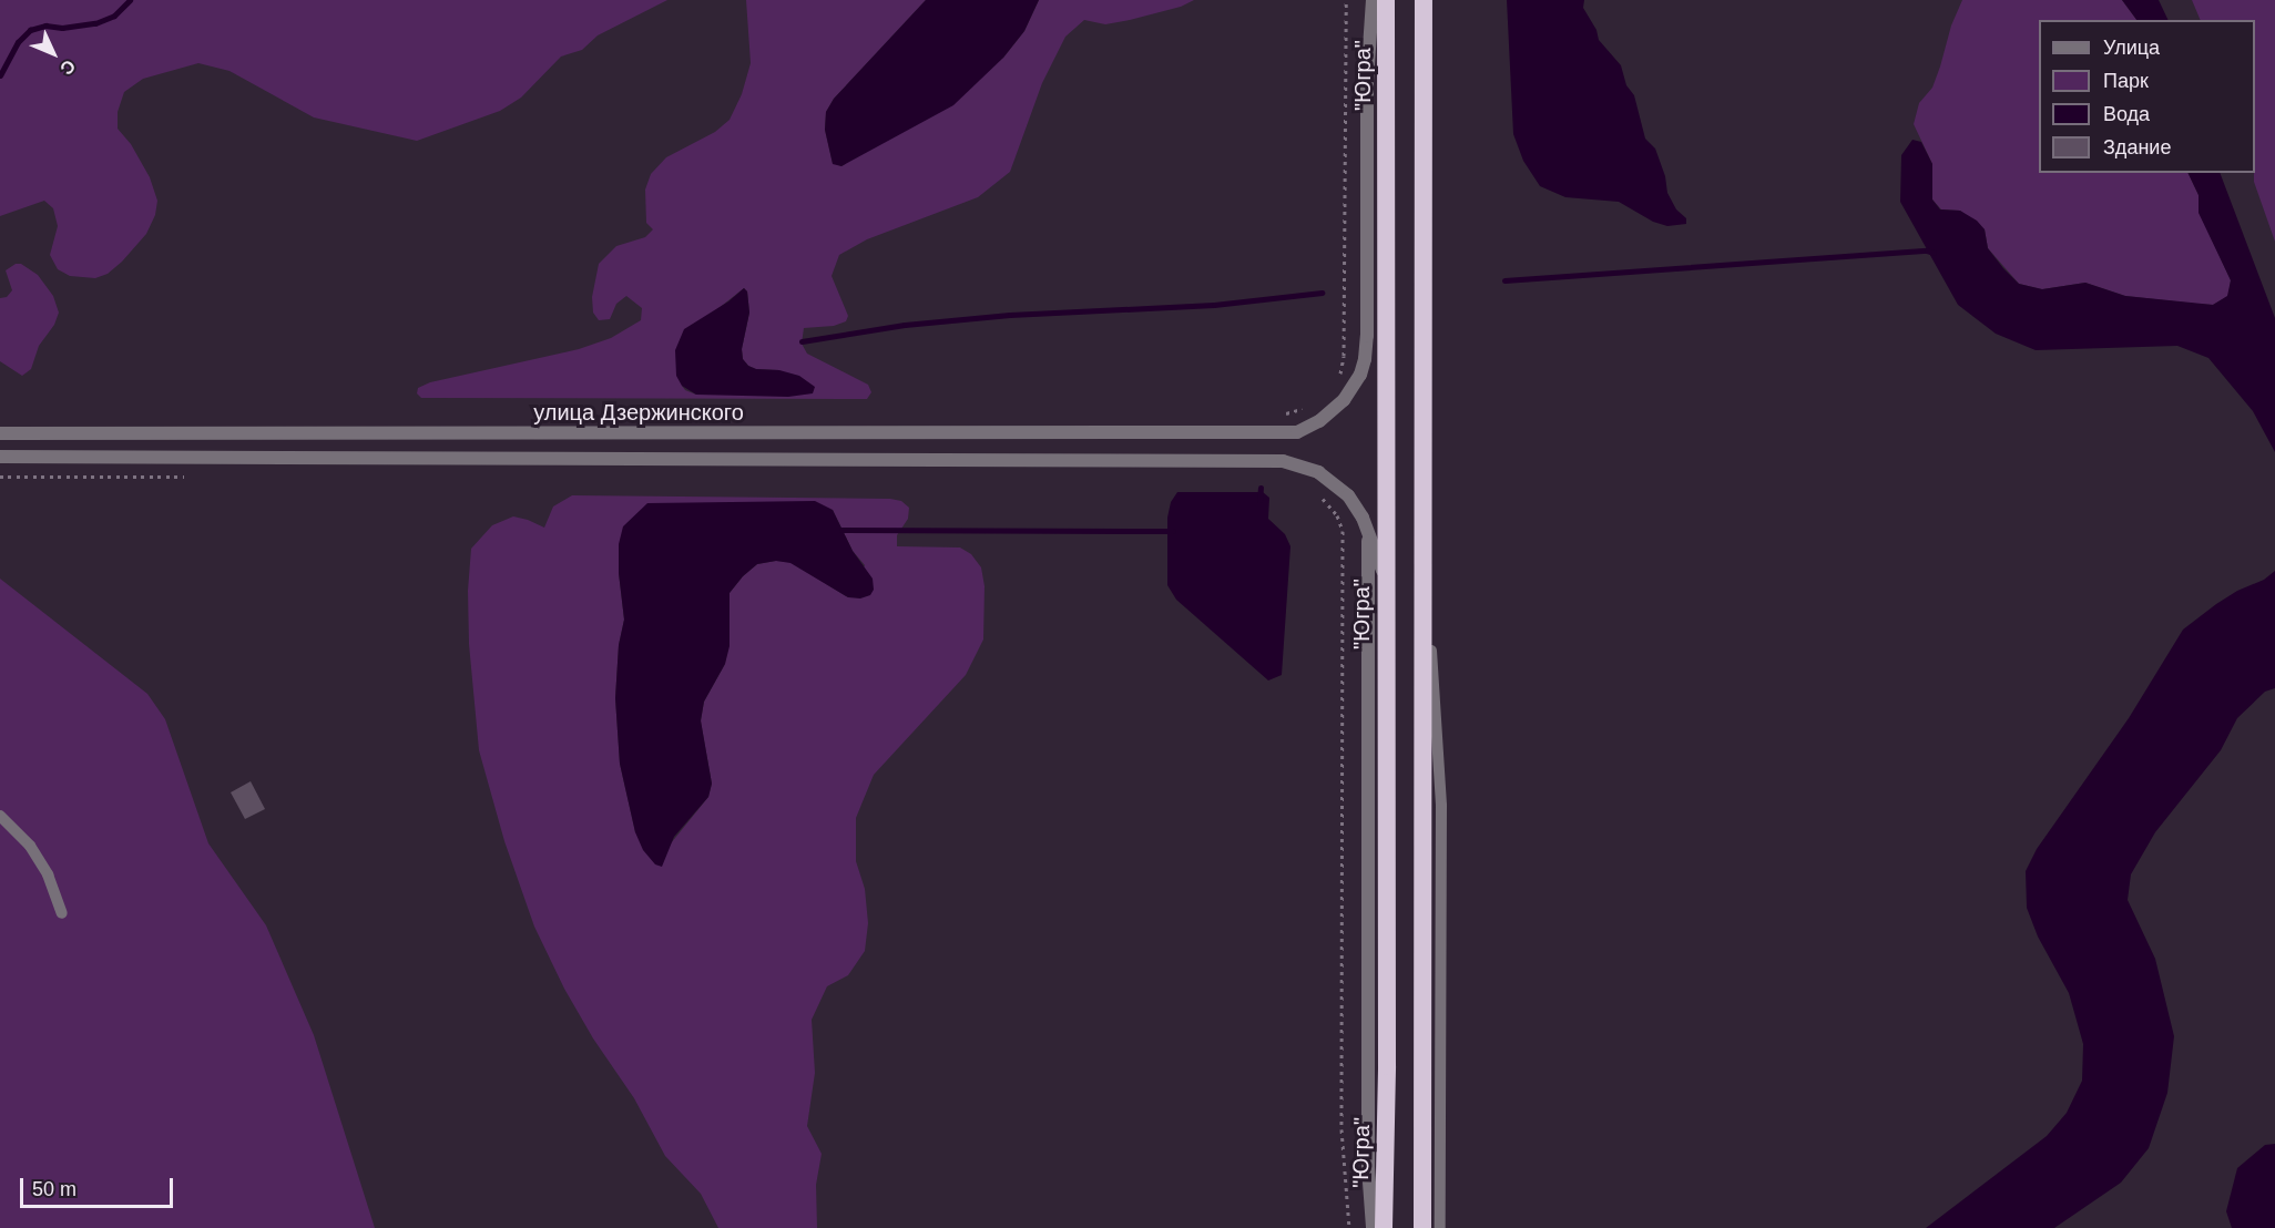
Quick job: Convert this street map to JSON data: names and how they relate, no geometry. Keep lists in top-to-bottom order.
{
  "streets": {
    "highway": ["\"Югра\""],
    "street": ["улица Дзержинского"]
  },
  "legend": [
    "Улица",
    "Парк",
    "Вода",
    "Здание"
  ],
  "scale_bar": "50 m",
  "north": "bottom right"
}
